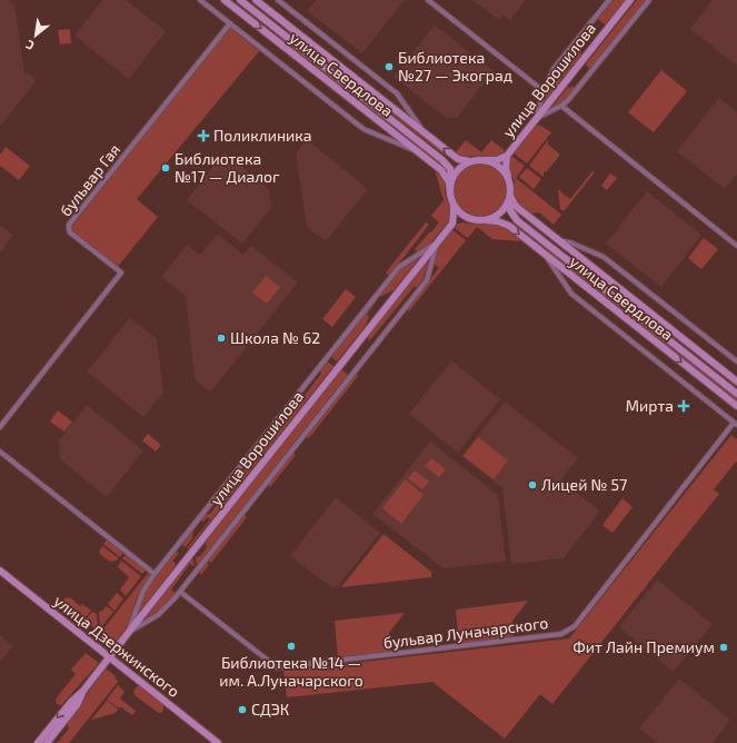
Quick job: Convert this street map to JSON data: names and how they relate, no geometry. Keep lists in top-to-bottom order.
{
  "streets": {
    "main road": ["улица Свердлова", "улица Ворошилова", "улица Дзержинского"],
    "street": ["бульвар Гая", "бульвар Луначарского"]
  },
  "crossings": [
    ["улица Ворошилова", "улица Дзержинского"]
  ],
  "places": {
    "other": [
      "Библиотека №27 — Экоград",
      "Библиотека №17 — Диалог",
      "Школа № 62",
      "Лицей № 57",
      "Библиотека №14 — им. А.Луначарского",
      "Фит Лайн Премиум",
      "СДЭК"
    ],
    "health": ["Поликлиника", "Мирта"]
  },
  "north": "bottom left"
}
